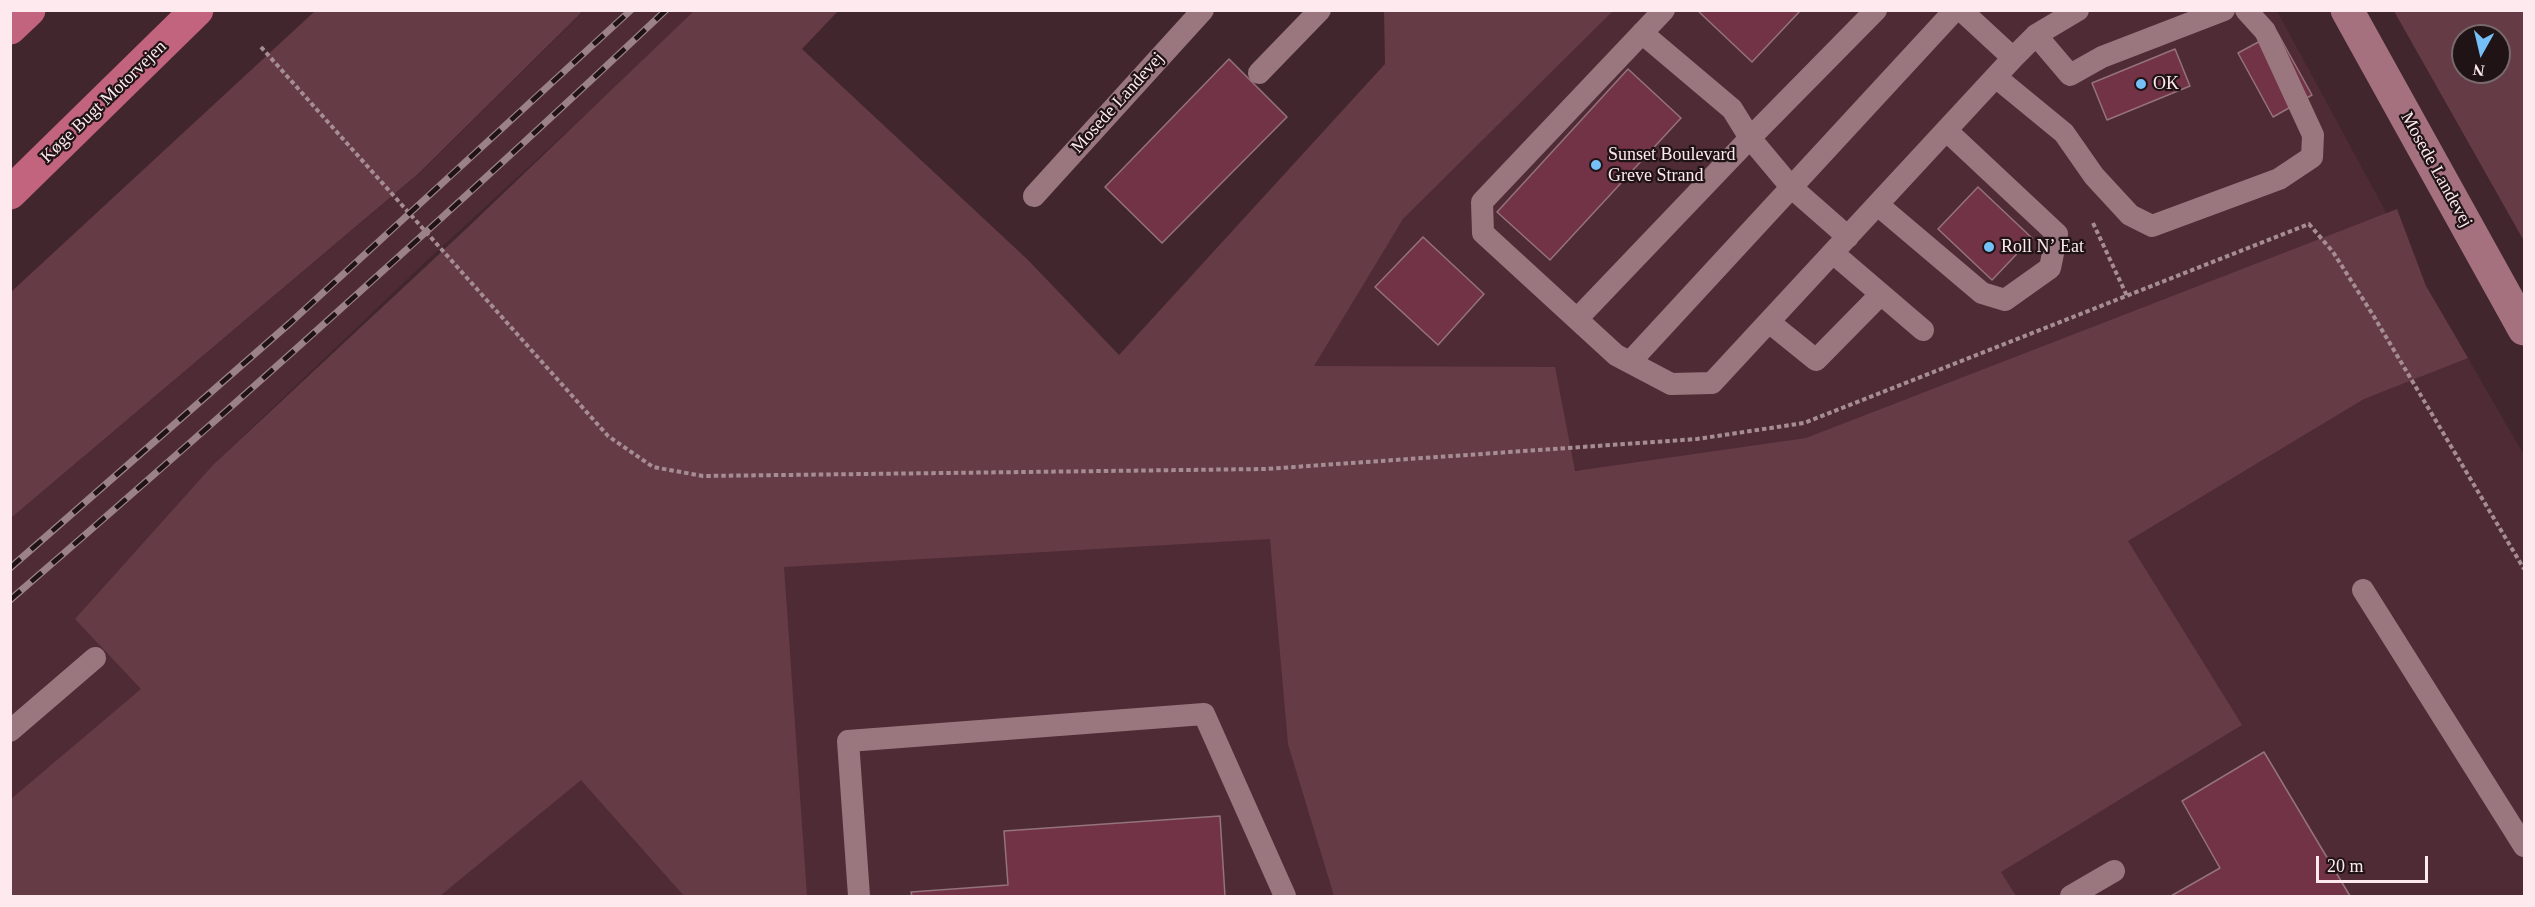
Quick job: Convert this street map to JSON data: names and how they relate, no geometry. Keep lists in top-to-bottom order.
{
  "streets": {
    "highway": ["Køge Bugt Motorvejen"],
    "main road": ["Mosede Landevej"]
  },
  "places": ["OK", "Sunset Boulevard Greve Strand", "Roll N’ Eat"],
  "scale_bar": "20 m",
  "north": "bottom"
}
